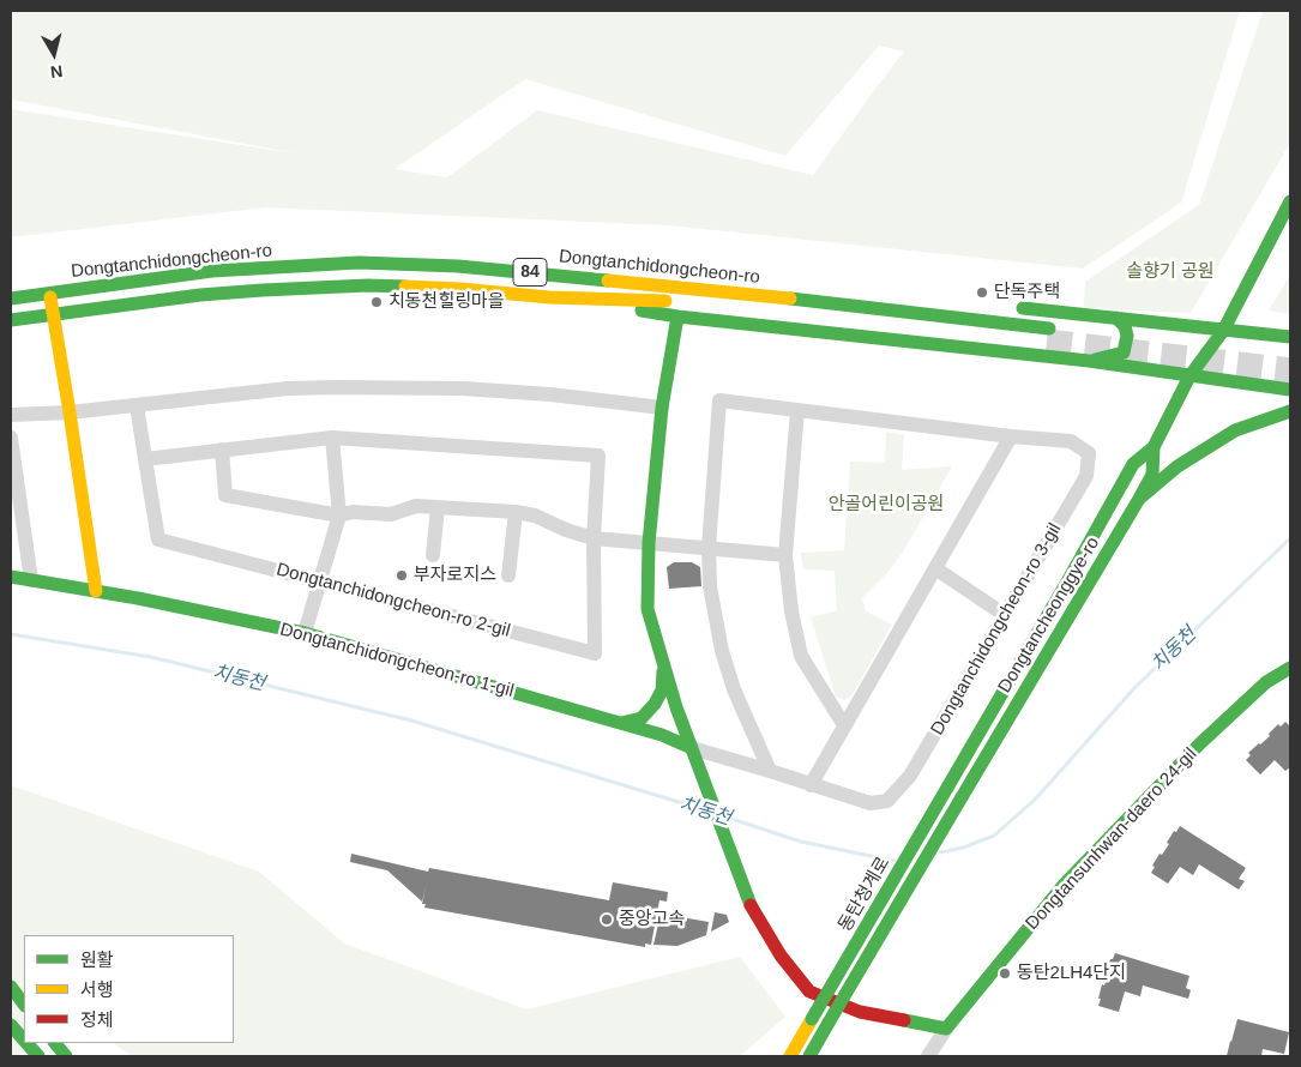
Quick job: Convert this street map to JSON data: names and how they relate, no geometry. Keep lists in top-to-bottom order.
{
  "streets": {
    "main road": [
      "Dongtanchidongcheon-ro",
      "84",
      "Dongtancheonggye-ro",
      "Dongtanchidongcheon-ro 1-gil",
      "Dongtansunhwan-daero 24-gil",
      "동탄청계로"
    ],
    "street": ["Dongtanchidongcheon-ro 2-gil", "Dongtanchidongcheon-ro 3-gil"]
  },
  "crossings": [
    ["Dongtanchidongcheon-ro", "Dongtancheonggye-ro"],
    ["Dongtanchidongcheon-ro", "Dongtanchidongcheon-ro 1-gil"],
    ["Dongtancheonggye-ro", "동탄청계로"],
    ["Dongtanchidongcheon-ro 3-gil", "Dongtanchidongcheon-ro 1-gil"]
  ],
  "water": ["치동천"],
  "parks": ["솔향기 공원", "안골어린이공원"],
  "places": [
    "단독주택",
    "치동천힐링마을",
    "부자로지스",
    "중앙고속",
    "동탄2LH4단지"
  ],
  "legend": ["원활", "서행", "정체"],
  "north": "bottom"
}
